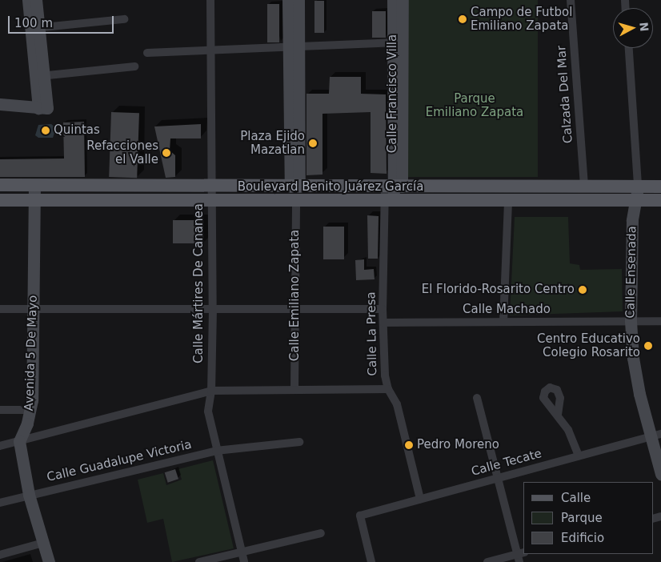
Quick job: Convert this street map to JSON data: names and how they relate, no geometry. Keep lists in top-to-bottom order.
{
  "streets": {
    "main road": [
      "Calle Francisco Villa",
      "Boulevard Benito Juárez García",
      "Calle Ensenada",
      "Avenida 5 De Mayo"
    ],
    "street": [
      "Calzada Del Mar",
      "Calle Mártires De Cananea",
      "Calle Emiliano Zapata",
      "Calle Machado",
      "Calle La Presa",
      "Calle Guadalupe Victoria",
      "Calle Tecate"
    ]
  },
  "crossings": [
    ["Calle Francisco Villa", "Boulevard Benito Juárez García"],
    ["Calle Francisco Villa", "Calle La Presa"],
    ["Calzada Del Mar", "Boulevard Benito Juárez García"],
    ["Boulevard Benito Juárez García", "Calle Ensenada"],
    ["Boulevard Benito Juárez García", "Calle Mártires De Cananea"],
    ["Boulevard Benito Juárez García", "Calle Emiliano Zapata"],
    ["Boulevard Benito Juárez García", "Calle La Presa"],
    ["Boulevard Benito Juárez García", "Avenida 5 De Mayo"],
    ["Calle Ensenada", "Calle Machado"],
    ["Calle Ensenada", "Calle Tecate"],
    ["Calle Mártires De Cananea", "Calle Guadalupe Victoria"],
    ["Calle Machado", "Calle La Presa"],
    ["Calle La Presa", "Calle Tecate"]
  ],
  "parks": ["Parque Emiliano Zapata"],
  "places": [
    "Campo de Futbol Emiliano Zapata",
    "Quintas",
    "Plaza Ejido Mazatlan",
    "Refacciones el Valle",
    "El Florido-Rosarito Centro",
    "Centro Educativo Colegio Rosarito",
    "Pedro Moreno"
  ],
  "legend": ["Calle", "Parque", "Edificio"],
  "scale_bar": "100 m",
  "north": "right"
}
